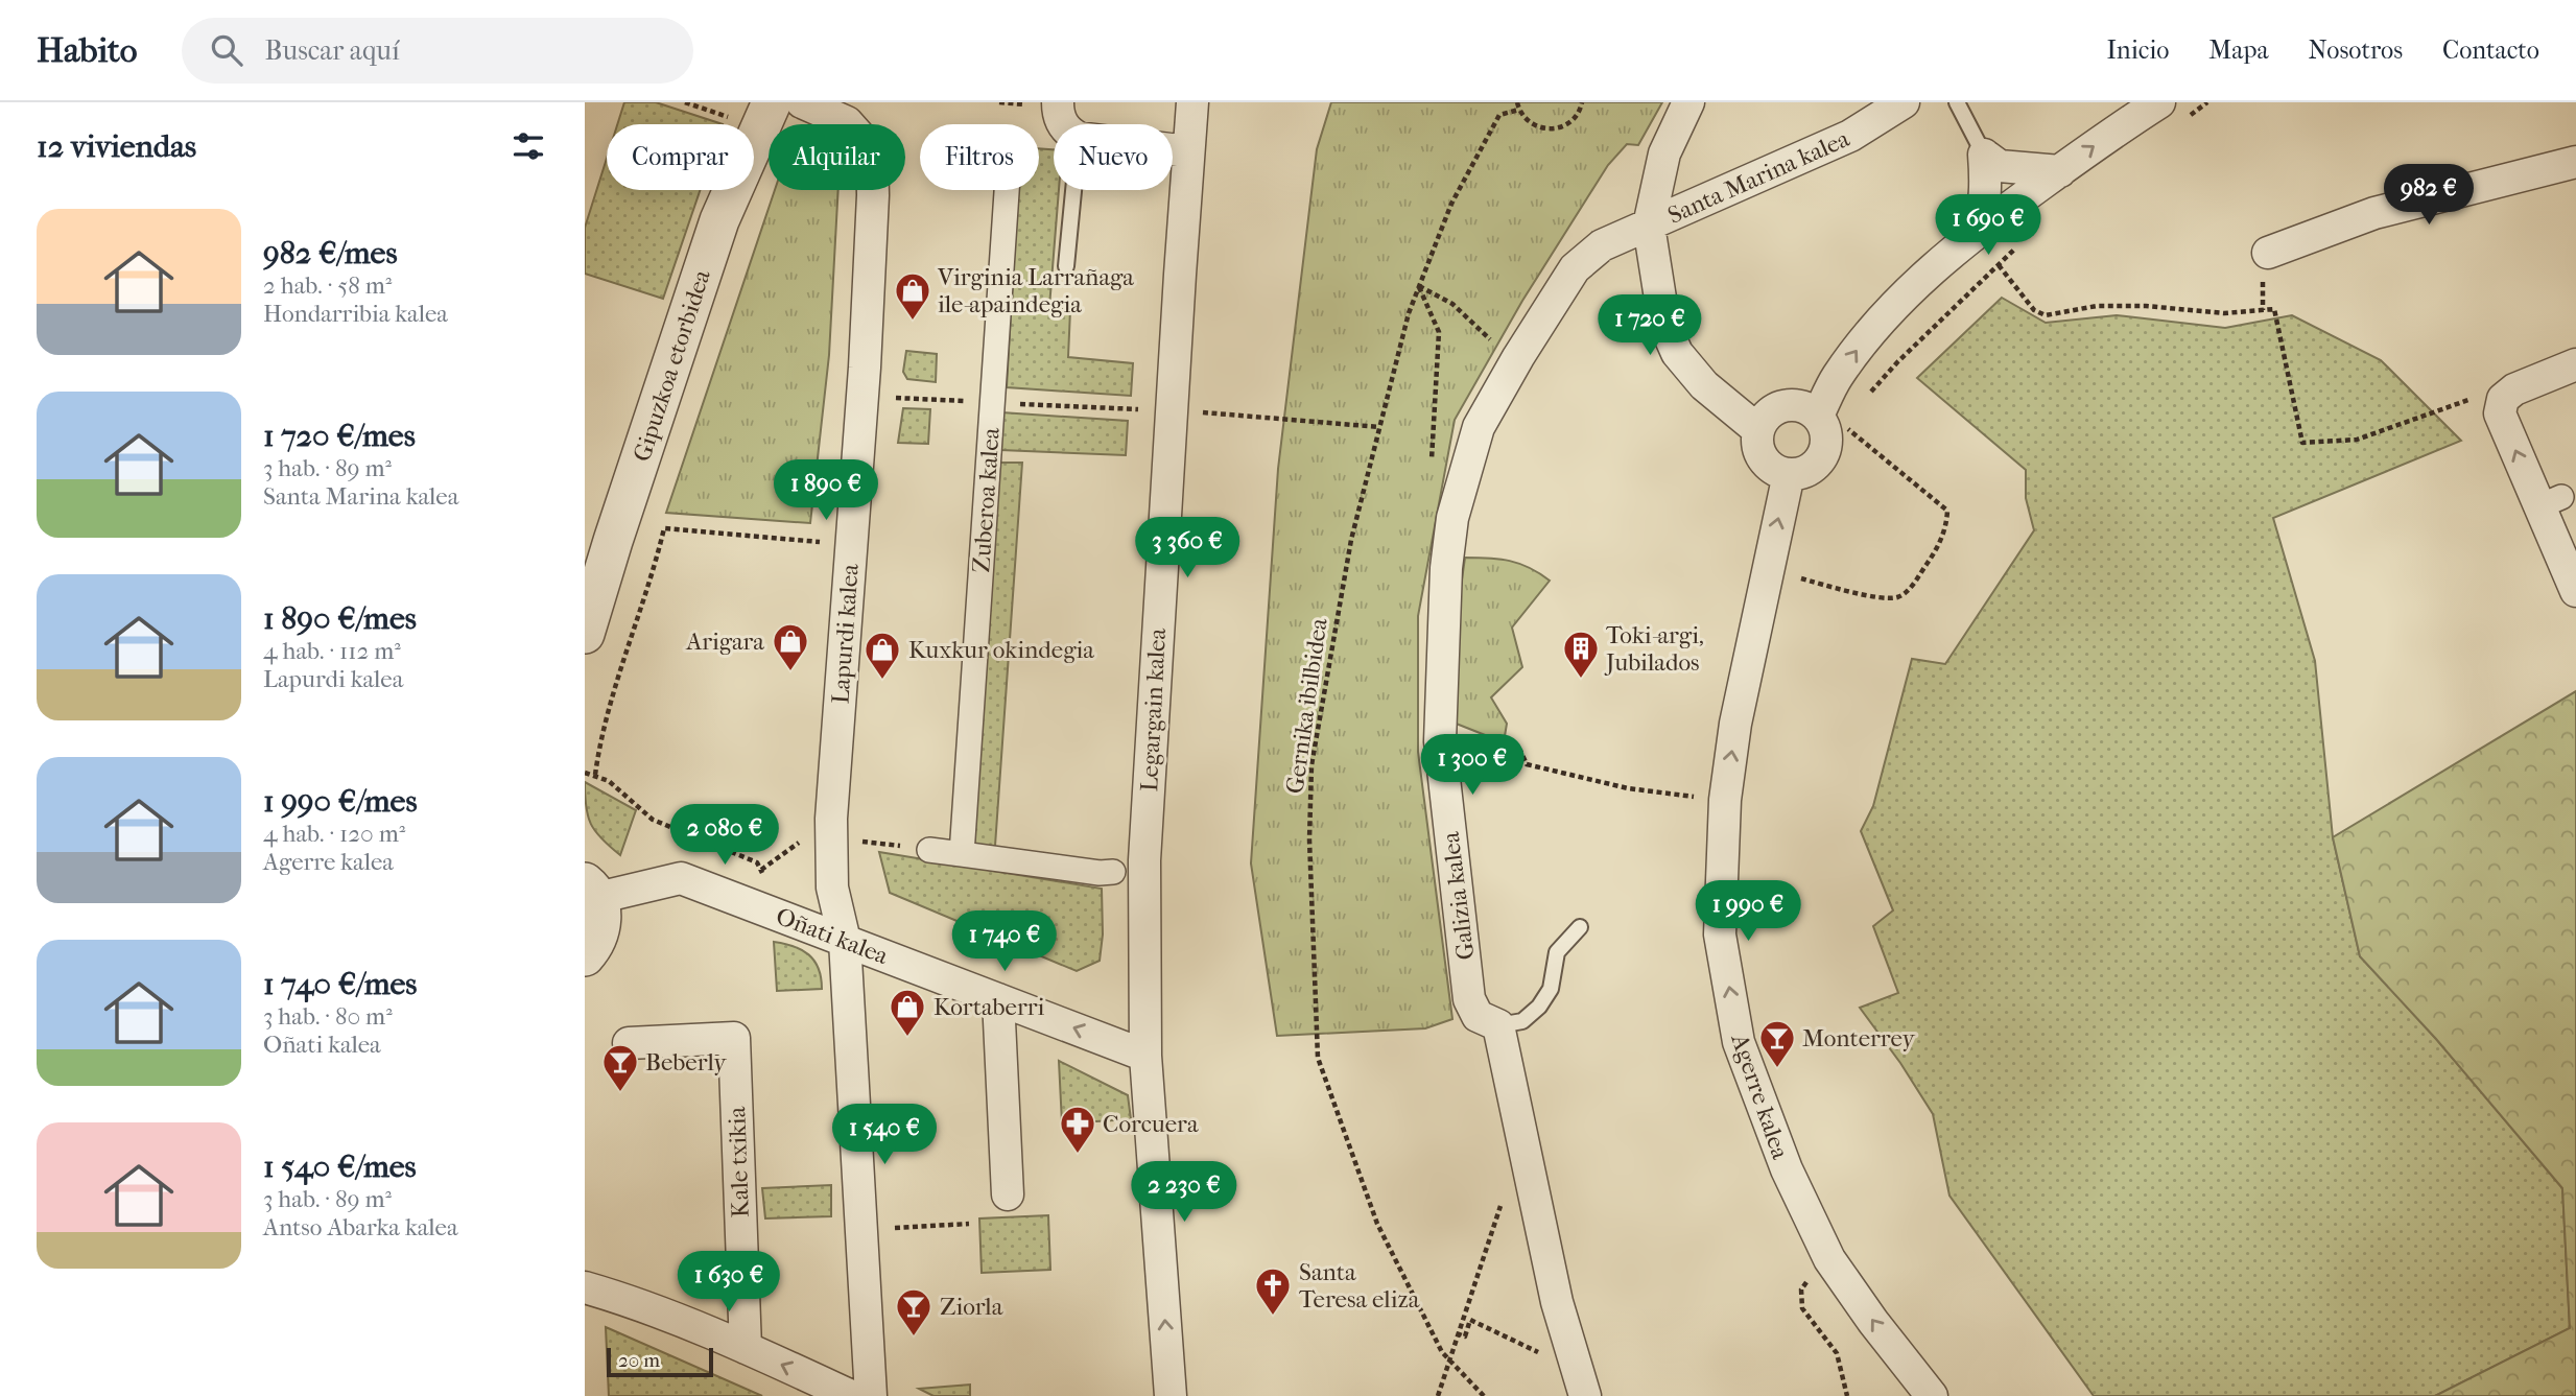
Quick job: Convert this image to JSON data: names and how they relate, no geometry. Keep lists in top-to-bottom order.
{
  "streets": {
    "street": [
      "Santa Marina kalea",
      "Gipuzkoa etorbidea",
      "Zuberoa kalea",
      "Lapurdi kalea",
      "Legargain kalea",
      "Galizia kalea",
      "Oñati kalea",
      "Agerre kalea",
      "Kale txikia"
    ],
    "path": ["Gernika ibilbidea"]
  },
  "crossings": [
    ["Santa Marina kalea", "Galizia kalea"],
    ["Santa Marina kalea", "Agerre kalea"],
    ["Lapurdi kalea", "Oñati kalea"],
    ["Legargain kalea", "Oñati kalea"]
  ],
  "places": {
    "shop": [
      "Virginia Larrañaga ile-apaindegia",
      "Arigara",
      "Kuxkur okindegia",
      "Kortaberri"
    ],
    "building": ["Toki-argi, Jubilados"],
    "bar": ["Monterrey", "Beberly", "Ziorla"],
    "pharmacy": ["Corcuera"],
    "church": ["Santa Teresa eliza"]
  },
  "scale_bar": "20 m",
  "page": {
    "header": "Habito",
    "search": "Buscar aquí",
    "nav": [
      "Inicio",
      "Mapa",
      "Nosotros",
      "Contacto"
    ],
    "heading": "12 viviendas",
    "chip": [
      "Comprar",
      "Alquilar",
      "Filtros",
      "Nuevo"
    ],
    "price": [
      "982 €",
      "1 690 €",
      "1 720 €",
      "1 890 €",
      "3 360 €",
      "1 300 €",
      "2 080 €",
      "1 990 €",
      "1 740 €",
      "1 540 €",
      "2 230 €",
      "1 630 €"
    ],
    "list": [
      {
        "name": "982 €/mes",
        "note": "2 hab. · 58 m² · Hondarribia kalea"
      },
      {
        "name": "1 720 €/mes",
        "note": "3 hab. · 89 m² · Santa Marina kalea"
      },
      {
        "name": "1 890 €/mes",
        "note": "4 hab. · 112 m² · Lapurdi kalea"
      },
      {
        "name": "1 990 €/mes",
        "note": "4 hab. · 120 m² · Agerre kalea"
      },
      {
        "name": "1 740 €/mes",
        "note": "3 hab. · 80 m² · Oñati kalea"
      },
      {
        "name": "1 540 €/mes",
        "note": "3 hab. · 89 m² · Antso Abarka kalea"
      }
    ],
    "scale": "20 m"
  }
}
